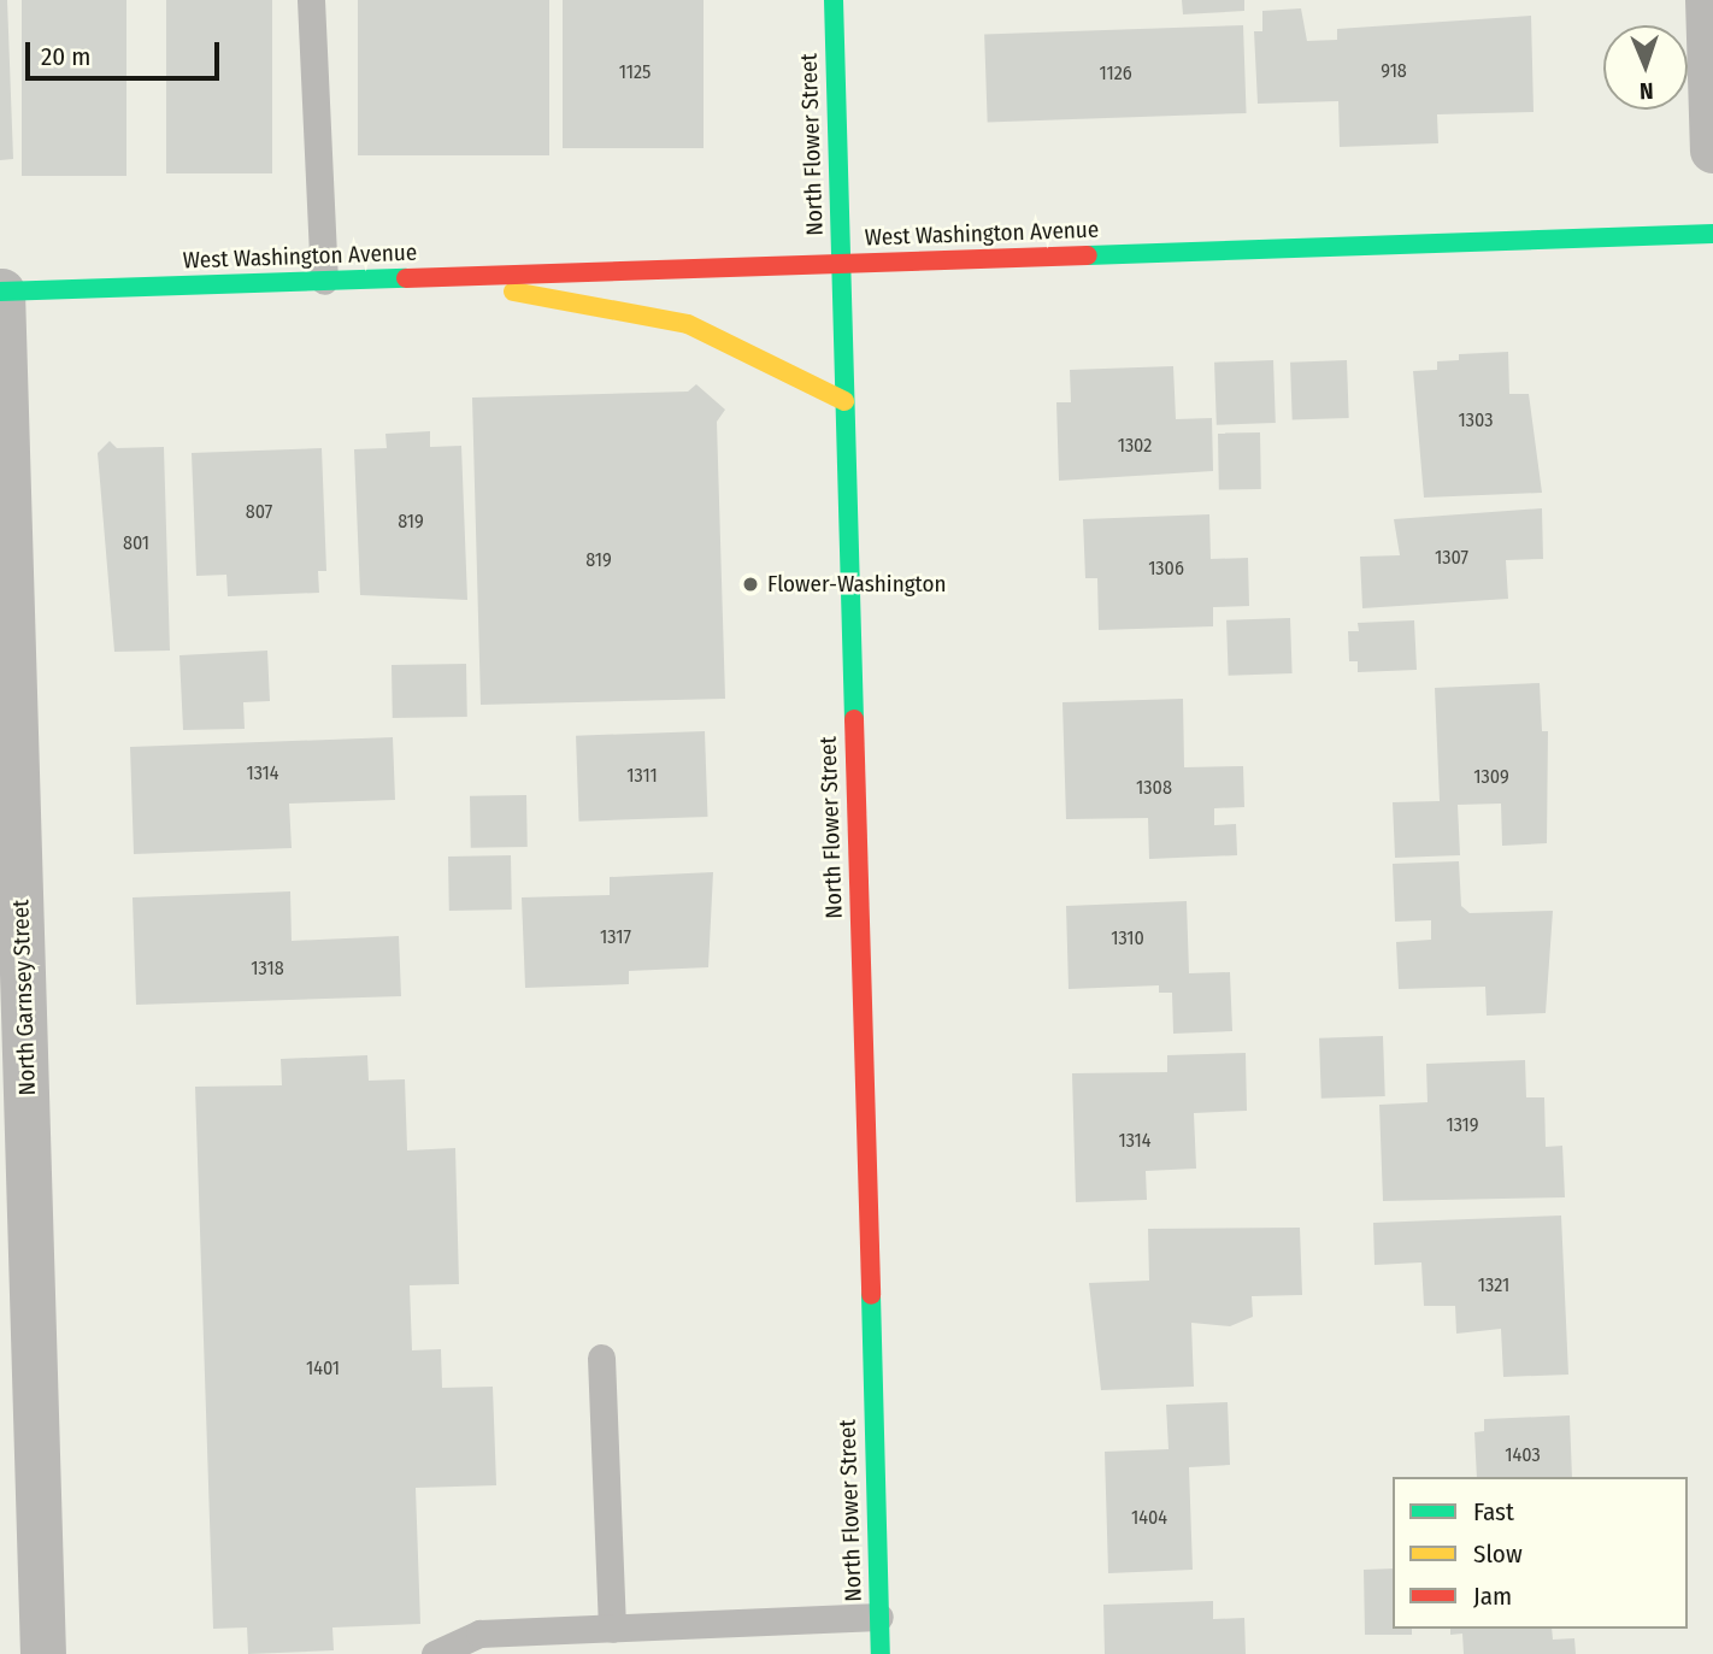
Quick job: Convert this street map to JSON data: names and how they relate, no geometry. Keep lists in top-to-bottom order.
{
  "streets": {
    "main road": ["North Flower Street", "West Washington Avenue"],
    "street": ["North Garnsey Street"]
  },
  "crossings": [
    ["North Flower Street", "West Washington Avenue"],
    ["West Washington Avenue", "North Garnsey Street"]
  ],
  "places": ["Flower-Washington"],
  "house_numbers": [
    "918",
    "1125",
    "1126",
    "1303",
    "1302",
    "807",
    "819",
    "801",
    "1307",
    "819",
    "1306",
    "1314",
    "1311",
    "1309",
    "1308",
    "1317",
    "1310",
    "1318",
    "1319",
    "1314",
    "1321",
    "1401",
    "1403",
    "1404"
  ],
  "legend": ["Fast", "Slow", "Jam"],
  "scale_bar": "20 m",
  "north": "bottom"
}
